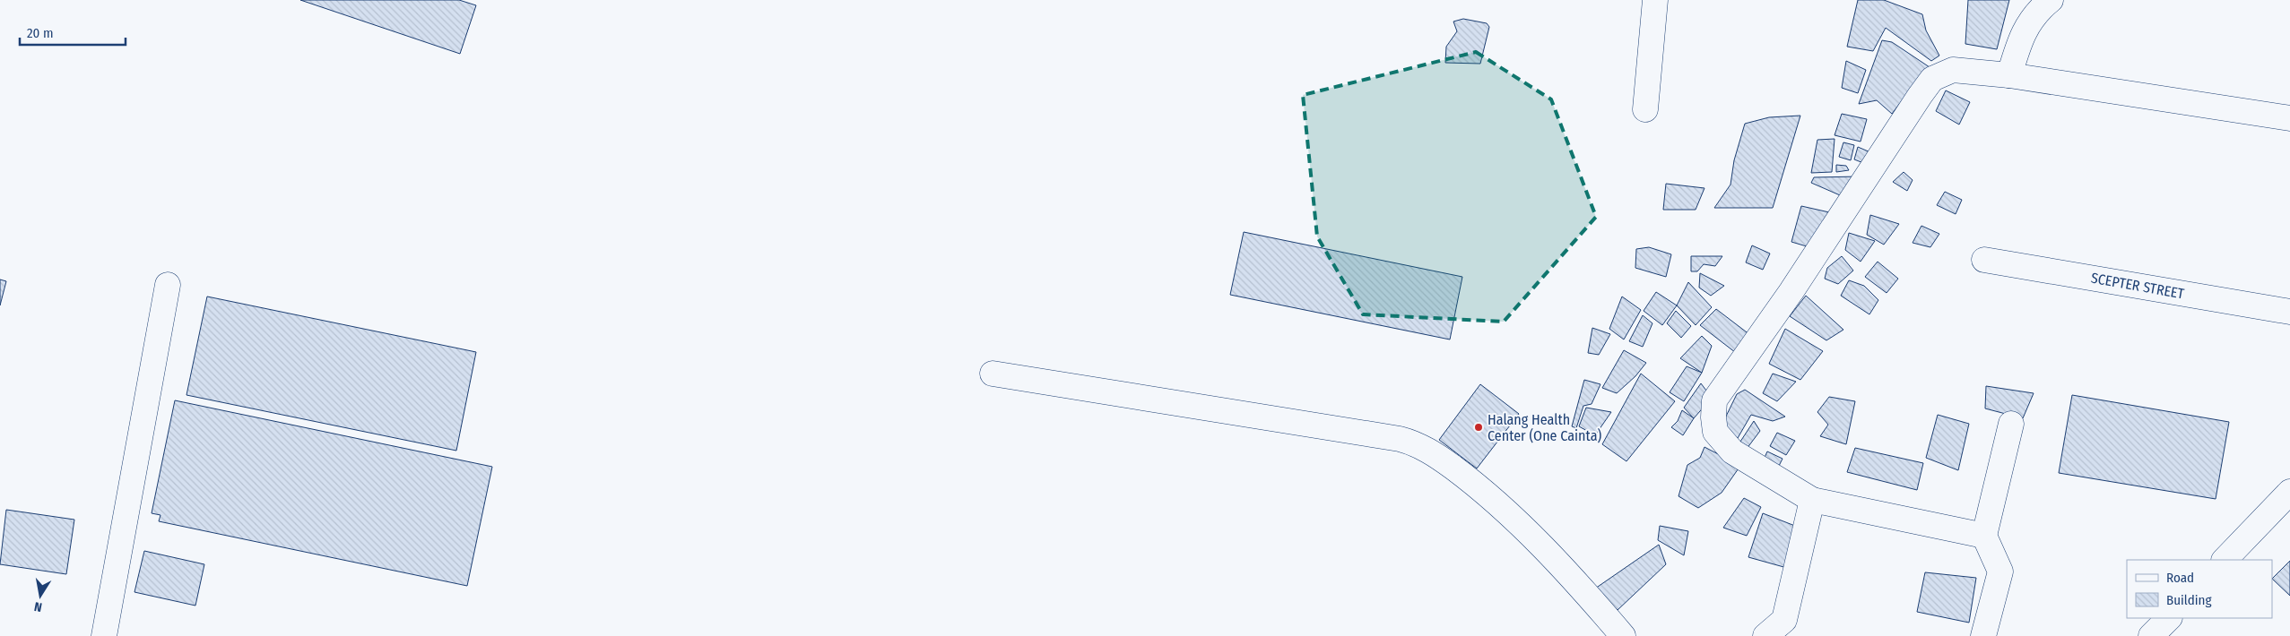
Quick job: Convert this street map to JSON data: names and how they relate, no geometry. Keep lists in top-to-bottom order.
{
  "streets": {
    "street": ["SCEPTER STREET"]
  },
  "places": ["Halang Health Center (One Cainta)"],
  "legend": ["Road", "Building"],
  "scale_bar": "20 m",
  "north": "bottom"
}
